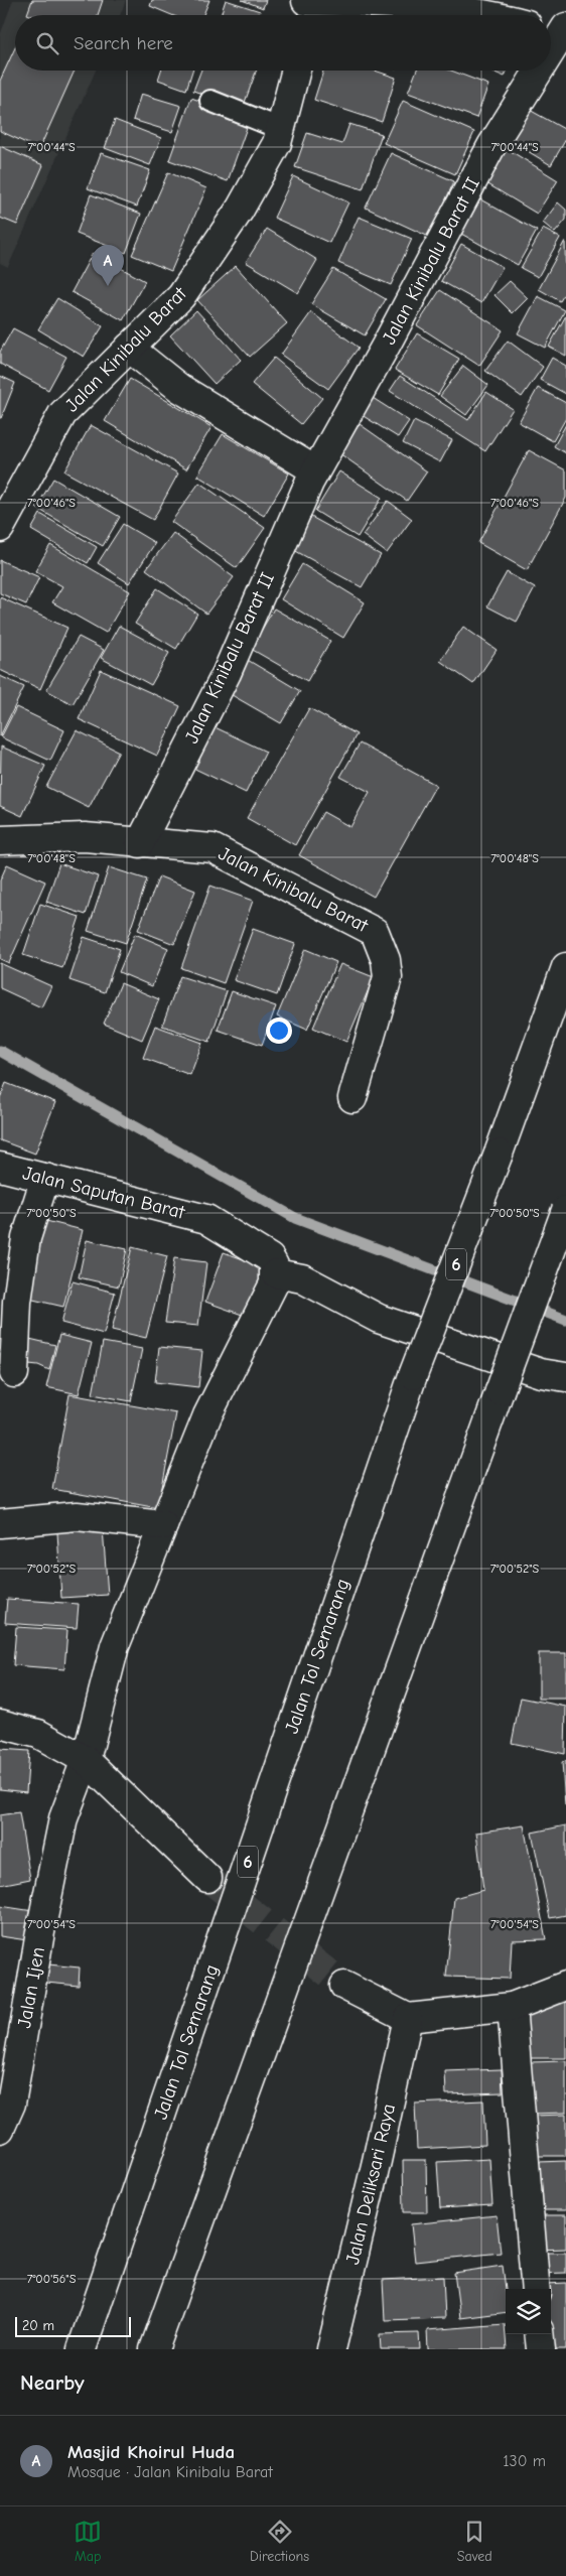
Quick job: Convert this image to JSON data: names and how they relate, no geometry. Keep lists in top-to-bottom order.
{
  "streets": {
    "main road": [
      "Jalan Kinibalu Barat II",
      "Jalan Kinibalu Barat",
      "Jalan Saputan Barat",
      "6",
      "Jalan Tol Semarang",
      "Jalan Ijen",
      "Jalan Deliksari Raya"
    ]
  },
  "crossings": [
    ["Jalan Kinibalu Barat II", "Jalan Kinibalu Barat"],
    ["Jalan Saputan Barat", "Jalan Ijen"]
  ],
  "scale_bar": "20 m",
  "page": {
    "search": "Search here",
    "pins": "A",
    "scale": "20 m",
    "heading": "Nearby",
    "list": [
      {
        "mark": "A",
        "name": "Masjid Khoirul Huda",
        "note": "Mosque · Jalan Kinibalu Barat",
        "value": "130 m"
      }
    ],
    "nav": ["Map", "Directions", "Saved"]
  },
  "coordinates": [
    "7°00'44\"S",
    "7°00'46\"S",
    "7°00'48\"S",
    "7°00'50\"S",
    "7°00'52\"S",
    "7°00'54\"S",
    "7°00'56\"S"
  ]
}
